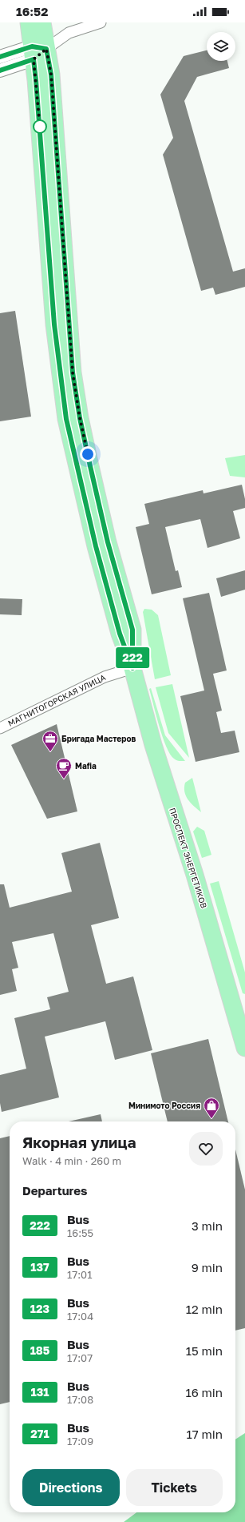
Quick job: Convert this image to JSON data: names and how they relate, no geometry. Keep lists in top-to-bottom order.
{
  "streets": {
    "main road": ["ПРОСПЕКТ ЭНЕРГЕТИКОВ"],
    "street": ["МАГНИТОГОРСКАЯ УЛИЦА"]
  },
  "crossings": [
    ["МАГНИТОГОРСКАЯ УЛИЦА", "ПРОСПЕКТ ЭНЕРГЕТИКОВ"]
  ],
  "places": {
    "office": ["Бригада Мастеров"],
    "cafe": ["Mafia"],
    "shop": ["Минимото Россия"]
  },
  "lines": ["bus line 222"],
  "page": {
    "status": "16:52",
    "on_map": "222",
    "heading": [
      ["Якорная улица", "Walk · 4 min · 260 m"],
      "Departures"
    ],
    "list": [
      {
        "mark": "222",
        "name": "Bus",
        "note": "16:55",
        "value": "3 min"
      },
      {
        "mark": "137",
        "name": "Bus",
        "note": "17:01",
        "value": "9 min"
      },
      {
        "mark": "123",
        "name": "Bus",
        "note": "17:04",
        "value": "12 min"
      },
      {
        "mark": "185",
        "name": "Bus",
        "note": "17:07",
        "value": "15 min"
      },
      {
        "mark": "131",
        "name": "Bus",
        "note": "17:08",
        "value": "16 min"
      },
      {
        "mark": "271",
        "name": "Bus",
        "note": "17:09",
        "value": "17 min"
      }
    ],
    "buttons": ["Directions", "Tickets"]
  }
}
